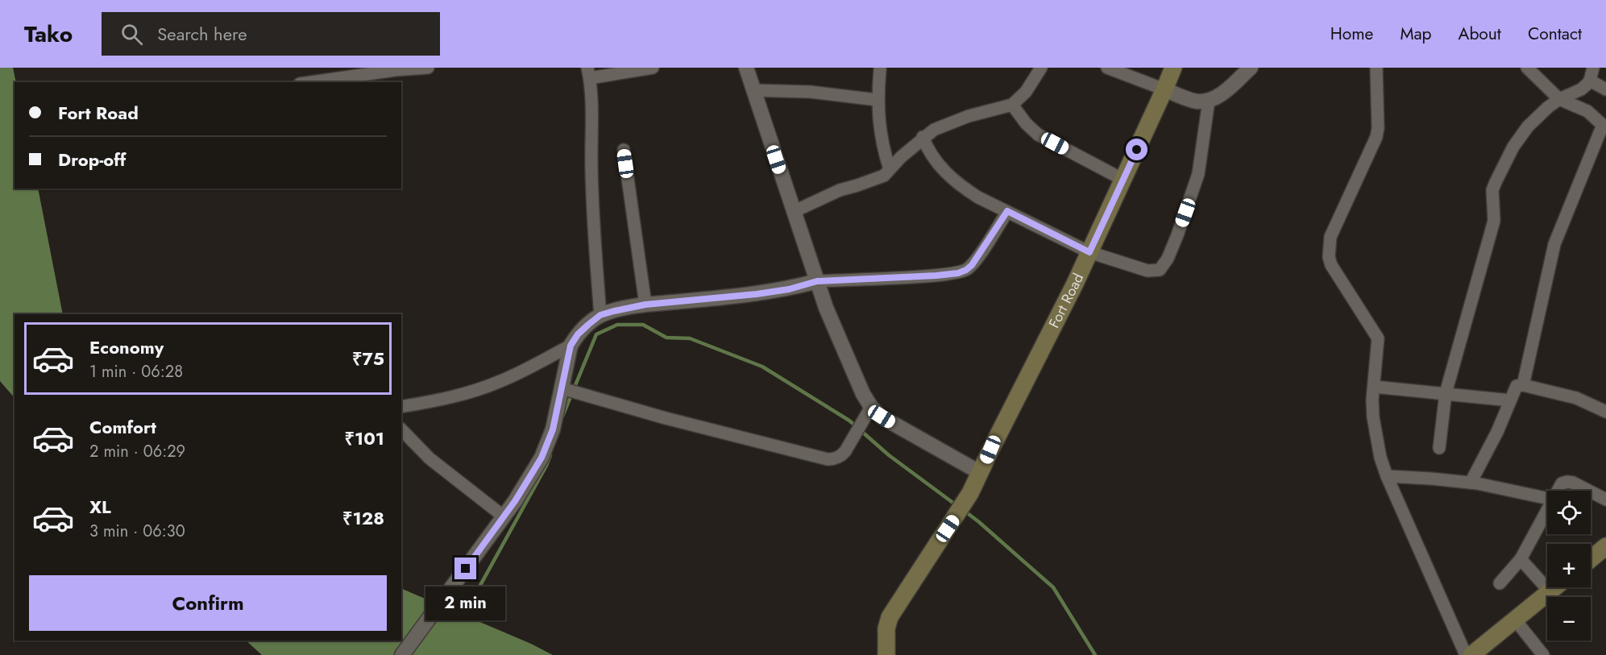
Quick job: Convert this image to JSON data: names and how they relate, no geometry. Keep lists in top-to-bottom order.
{
  "streets": {
    "main road": ["Fort Road"]
  },
  "page": {
    "header": "Tako",
    "search": "Search here",
    "nav": [
      "Home",
      "Map",
      "About",
      "Contact"
    ],
    "banner": ["Fort Road", "Drop-off"],
    "list": [
      {
        "name": "Economy",
        "note": "1 min · 06:28",
        "value": "₹75"
      },
      {
        "name": "Comfort",
        "note": "2 min · 06:29",
        "value": "₹101"
      },
      {
        "name": "XL",
        "note": "3 min · 06:30",
        "value": "₹128"
      }
    ],
    "map_buttons": ["+", "−"],
    "buttons": "Confirm",
    "bubble": "2 min"
  }
}
